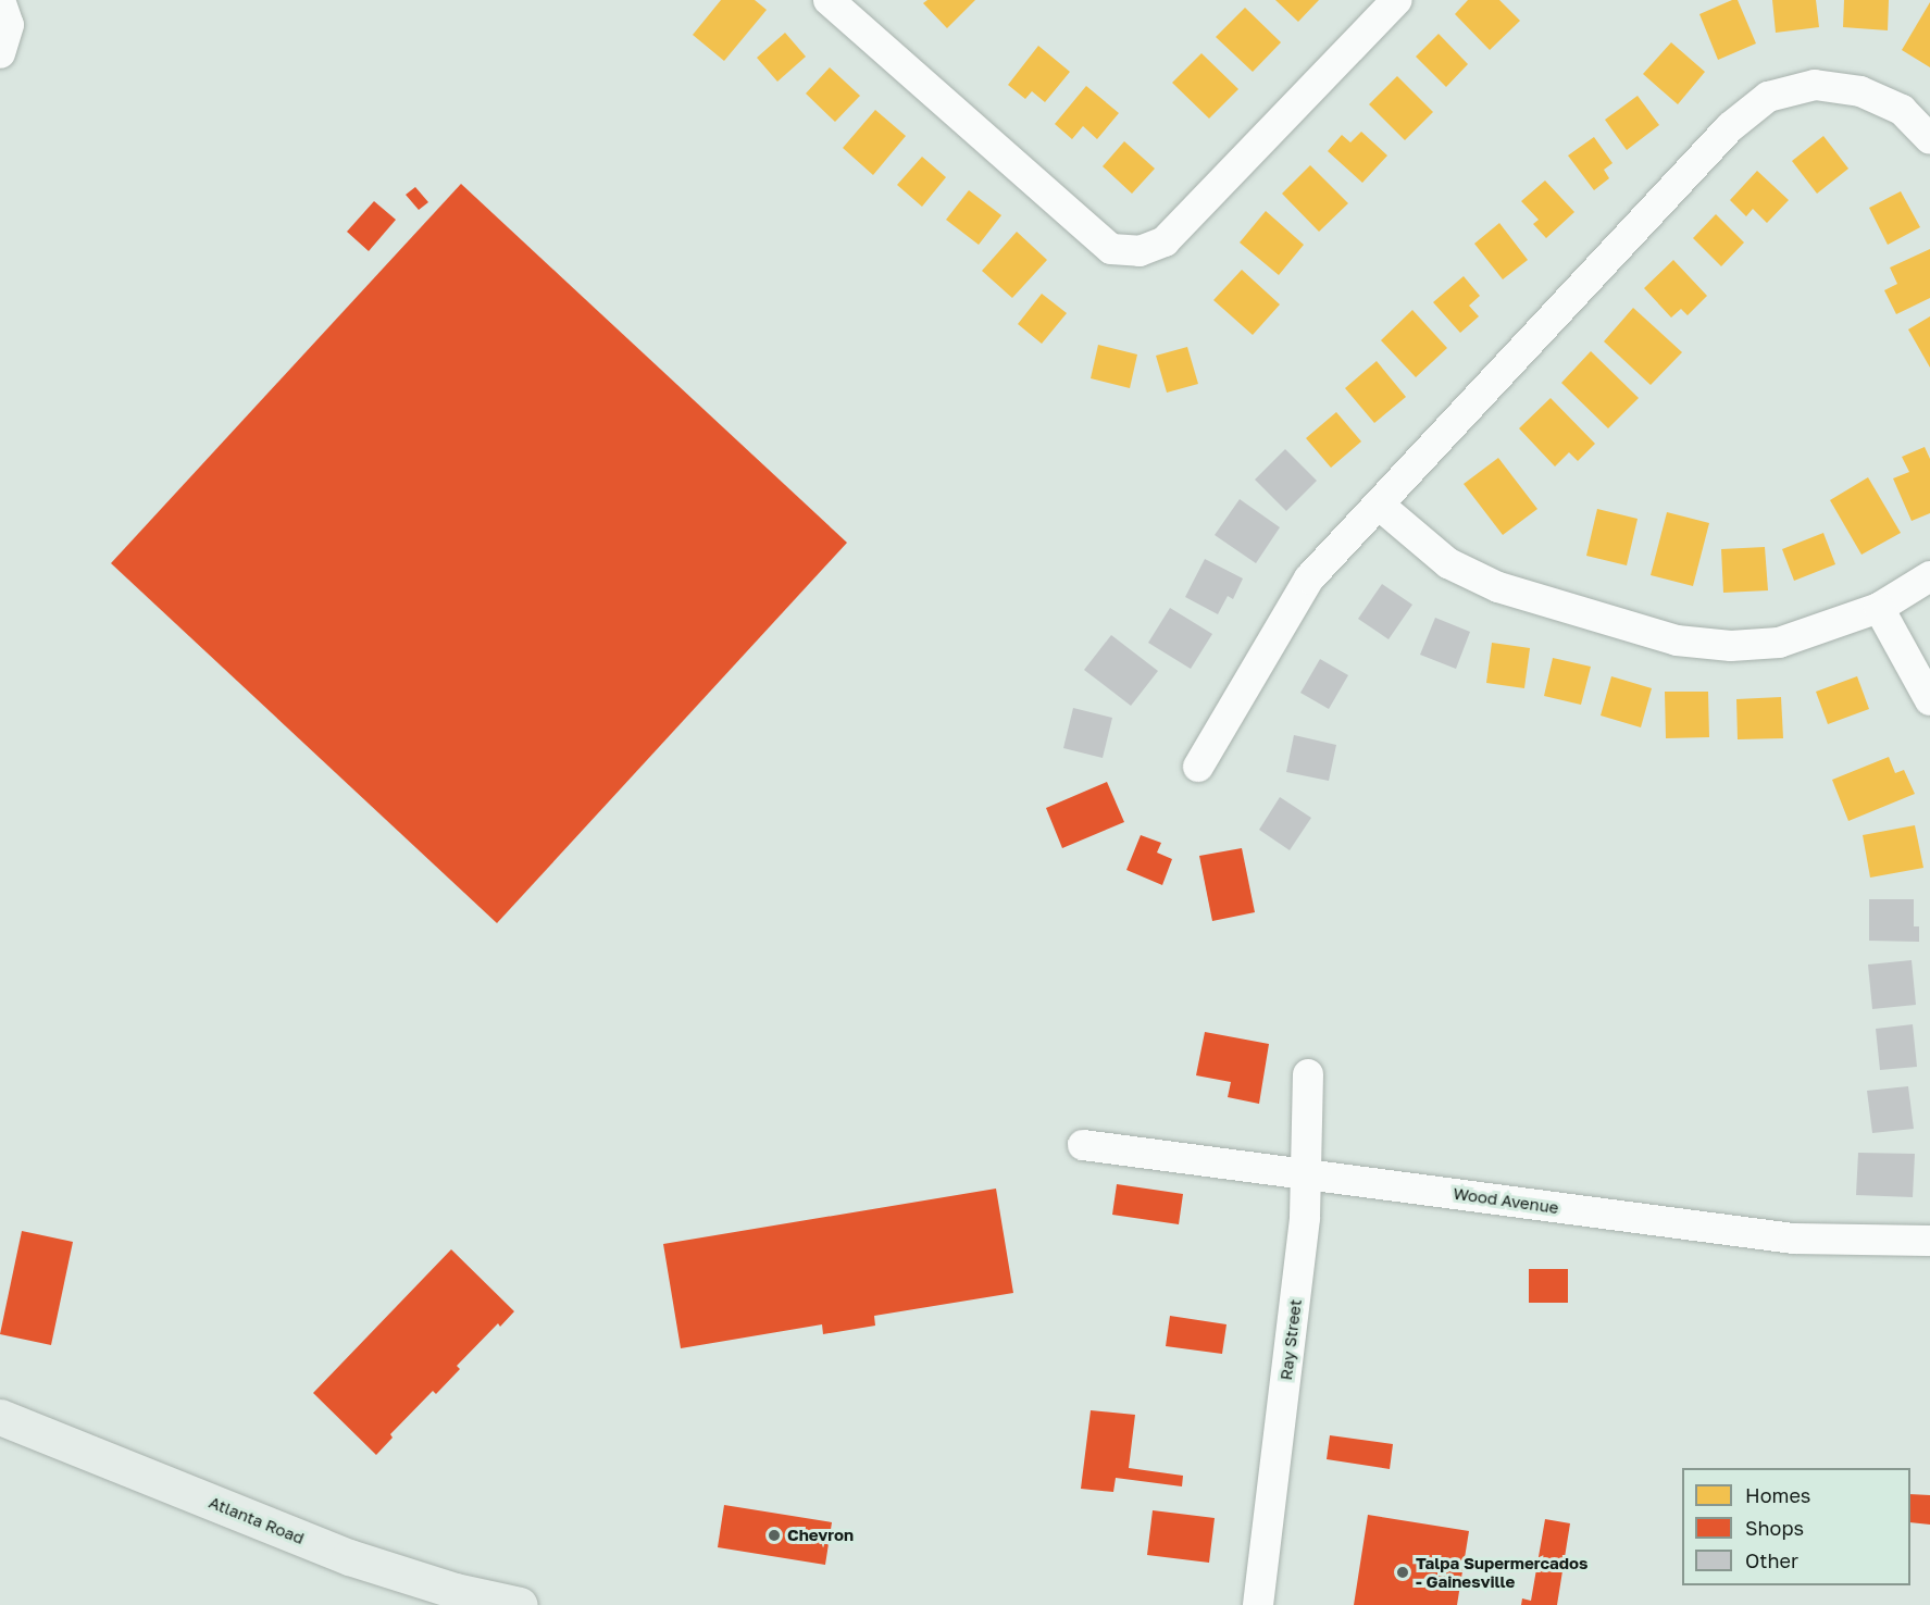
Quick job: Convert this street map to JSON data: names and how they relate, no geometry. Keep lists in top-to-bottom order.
{
  "streets": {
    "main road": ["Atlanta Road"],
    "street": ["Wood Avenue", "Ray Street"]
  },
  "crossings": [
    ["Wood Avenue", "Ray Street"]
  ],
  "places": ["Chevron", "Talpa Supermercados - Gainesville"],
  "legend": ["Homes", "Shops", "Other"]
}
